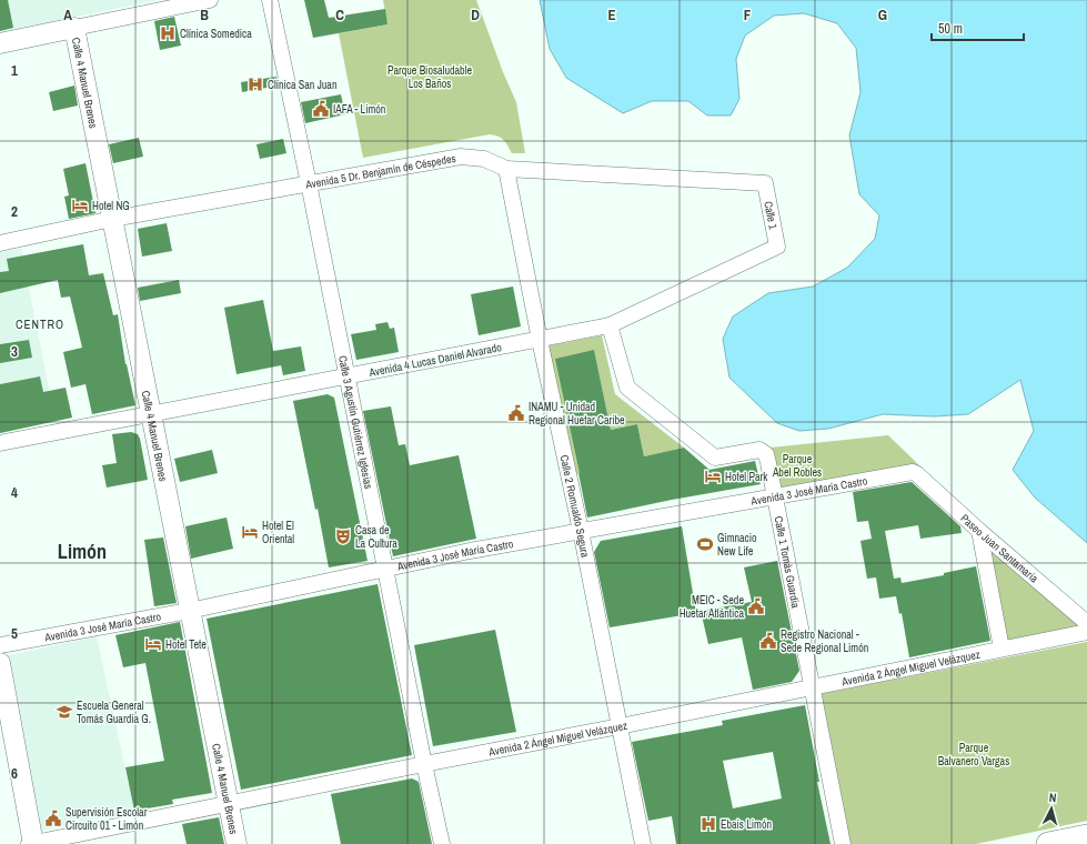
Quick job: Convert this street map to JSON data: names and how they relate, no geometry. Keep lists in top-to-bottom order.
{
  "streets": {
    "main road": ["Calle 4 Manuel Brenes"],
    "street": [
      "Avenida 5 Dr. Benjamín de Céspedes",
      "Calle 1",
      "Avenida 4 Lucas Daniel Alvarado",
      "Calle 3 Agustín Gutiérrez Iglesias",
      "Avenida 3 José María Castro",
      "Calle 2 Romualdo Segura",
      "Paseo Juan Santamaría",
      "Calle 1 Tomás Guardia",
      "Avenida 2 Ángel Miguel Velázquez"
    ]
  },
  "crossings": [
    ["Calle 4 Manuel Brenes", "Avenida 5 Dr. Benjamín de Céspedes"],
    ["Calle 4 Manuel Brenes", "Avenida 4 Lucas Daniel Alvarado"],
    ["Calle 4 Manuel Brenes", "Avenida 3 José María Castro"],
    ["Calle 4 Manuel Brenes", "Avenida 2 Ángel Miguel Velázquez"],
    ["Avenida 5 Dr. Benjamín de Céspedes", "Calle 1"],
    ["Avenida 5 Dr. Benjamín de Céspedes", "Calle 3 Agustín Gutiérrez Iglesias"],
    ["Avenida 5 Dr. Benjamín de Céspedes", "Calle 2 Romualdo Segura"],
    ["Calle 1", "Avenida 4 Lucas Daniel Alvarado"],
    ["Avenida 4 Lucas Daniel Alvarado", "Calle 3 Agustín Gutiérrez Iglesias"],
    ["Avenida 4 Lucas Daniel Alvarado", "Calle 2 Romualdo Segura"],
    ["Avenida 4 Lucas Daniel Alvarado", "Calle 1 Tomás Guardia"],
    ["Calle 3 Agustín Gutiérrez Iglesias", "Avenida 3 José María Castro"],
    ["Calle 3 Agustín Gutiérrez Iglesias", "Avenida 2 Ángel Miguel Velázquez"],
    ["Avenida 3 José María Castro", "Calle 2 Romualdo Segura"],
    ["Avenida 3 José María Castro", "Paseo Juan Santamaría"],
    ["Avenida 3 José María Castro", "Calle 1 Tomás Guardia"],
    ["Calle 2 Romualdo Segura", "Avenida 2 Ángel Miguel Velázquez"],
    ["Calle 1 Tomás Guardia", "Avenida 2 Ángel Miguel Velázquez"]
  ],
  "districts": ["CENTRO", "Limón"],
  "parks": ["Parque Biosaludable Los Baños", "Parque Abel Robles", "Parque Balvanero Vargas"],
  "places": {
    "hospital": ["Clínica Somedica", "Clínica San Juan", "Ebais Limón"],
    "public building": [
      "IAFA - Limón",
      "INAMU - Unidad Regional Huetar Caribe",
      "MEIC - Sede Huetar Atlántica",
      "Registro Nacional - Sede Regional Limón",
      "Supervisión Escolar Circuito 01 - Limón"
    ],
    "hotel": [
      "Hotel NG",
      "Hotel Park",
      "Hotel El Oriental",
      "Hotel Tete"
    ],
    "theatre": ["Casa de La Cultura"],
    "sports": ["Gimnacio New Life"],
    "school or university": ["Escuela General Tomás Guardia G."]
  },
  "scale_bar": "50 m",
  "north": "top",
  "grid": {
    "columns": [
      "A",
      "B",
      "C",
      "D",
      "E",
      "F",
      "G"
    ],
    "rows": [
      "1",
      "2",
      "3",
      "4",
      "5",
      "6"
    ]
  }
}
